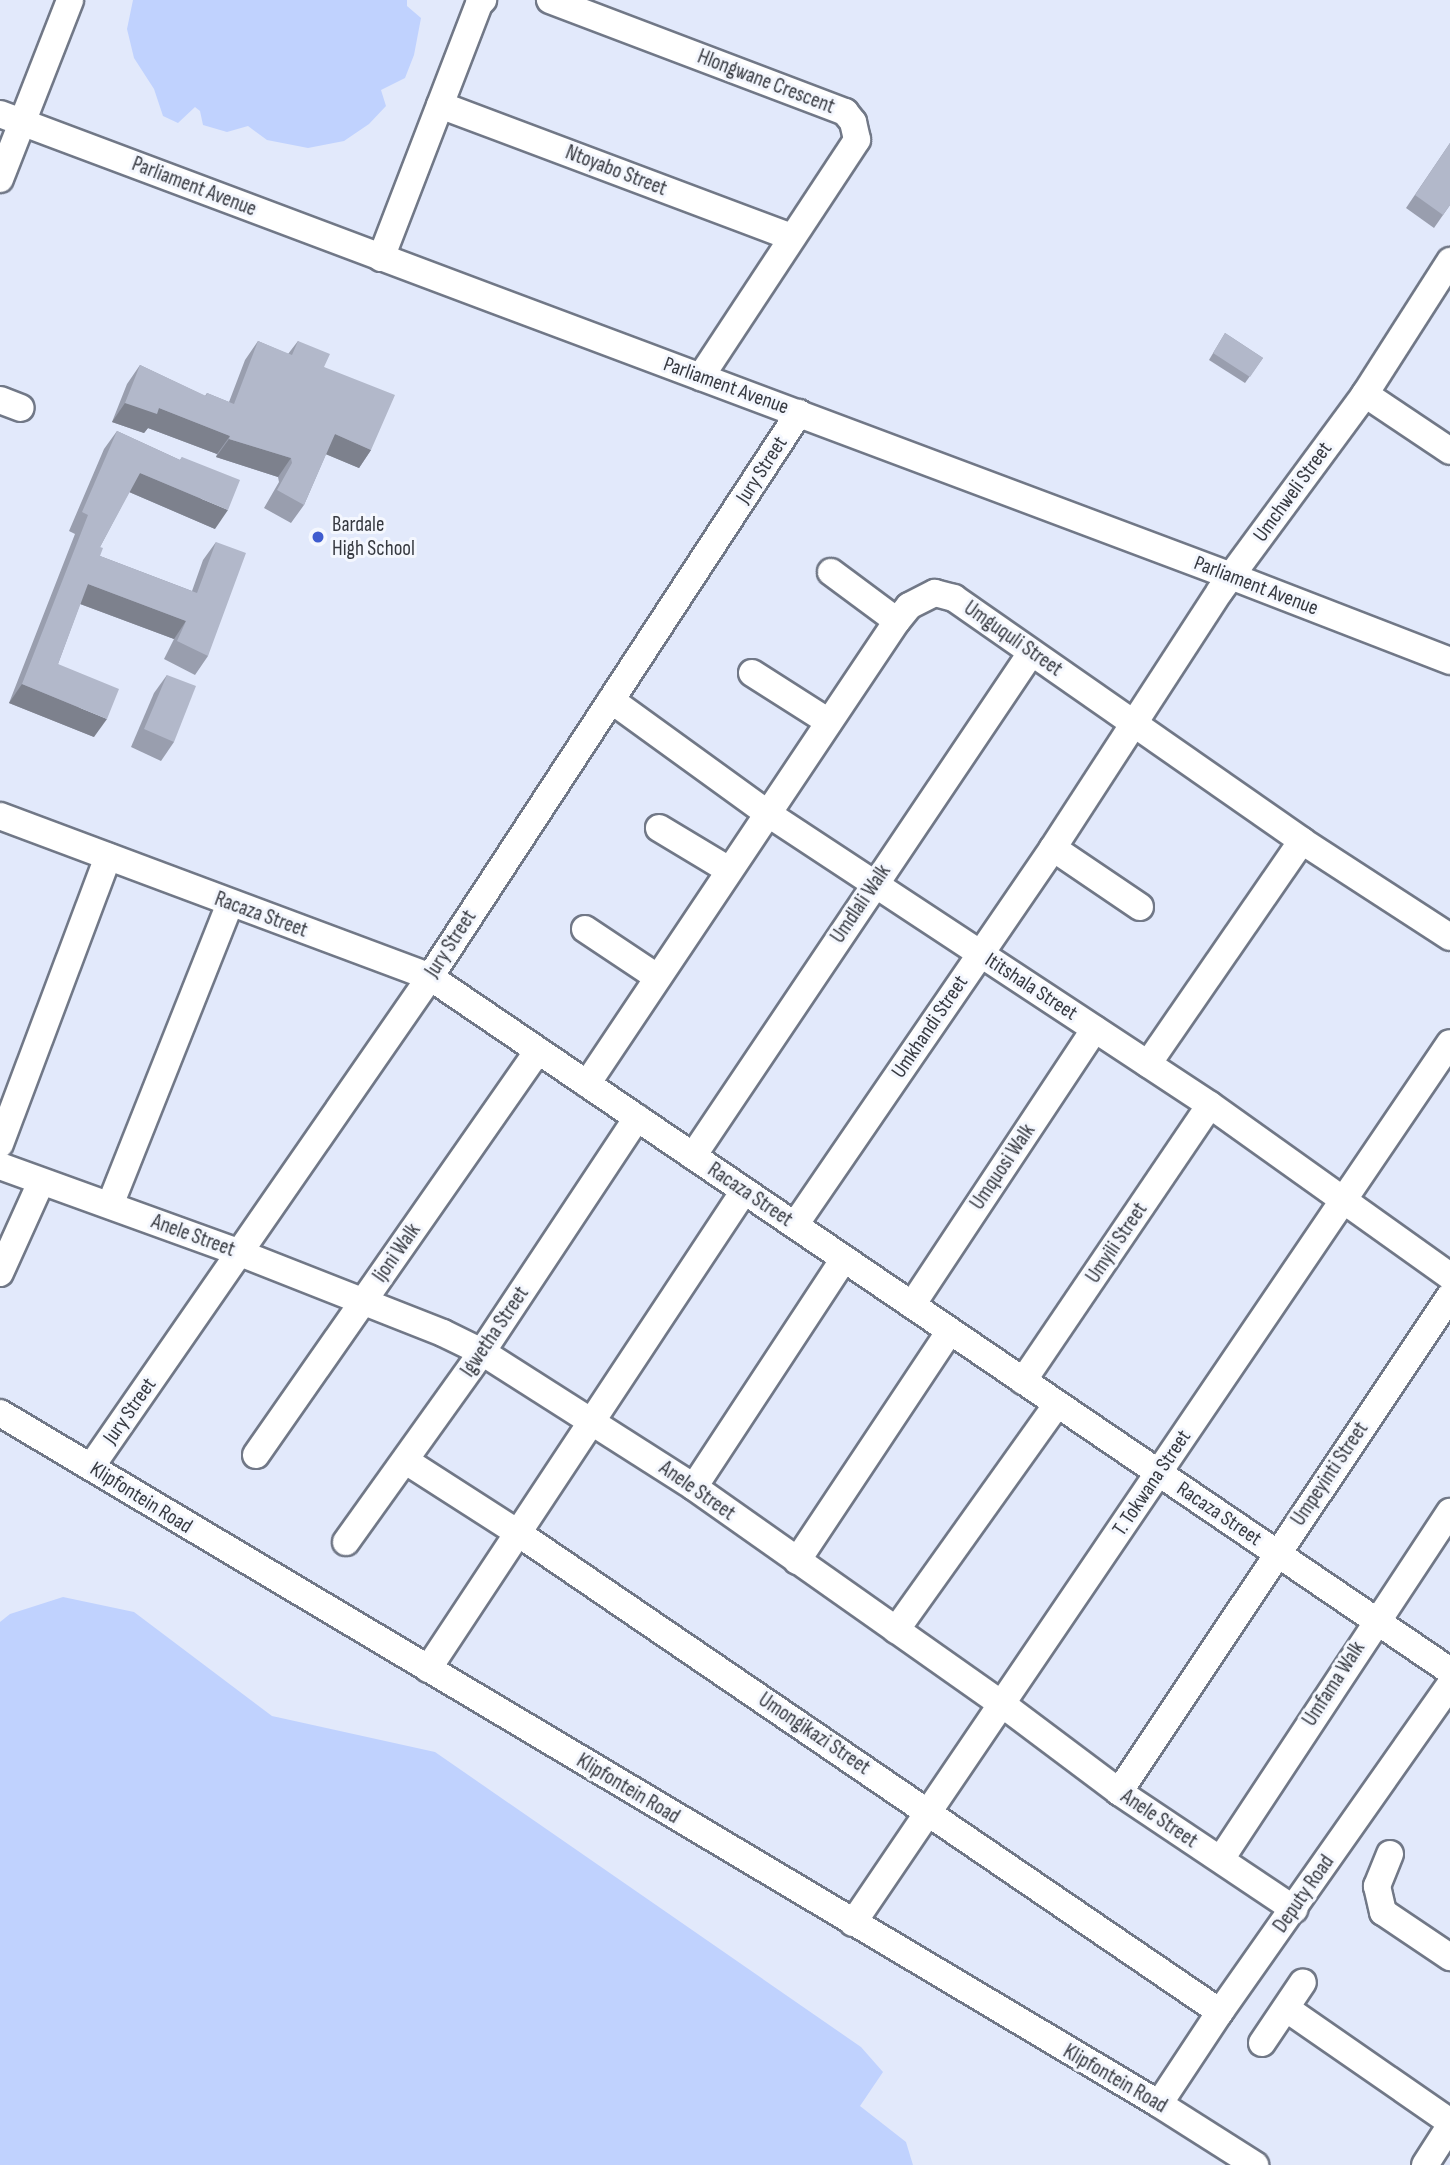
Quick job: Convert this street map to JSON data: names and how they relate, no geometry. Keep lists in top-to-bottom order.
{
  "streets": {
    "street": [
      "Hlongwane Crescent",
      "Ntoyabo Street",
      "Parliament Avenue",
      "Jury Street",
      "Umchweli Street",
      "Umguquli Street",
      "Umdlali Walk",
      "Racaza Street",
      "Ititshala Street",
      "Umkhandi Street",
      "Umquosi Walk",
      "Anele Street",
      "Umyili Street",
      "Ijoni Walk",
      "Igwetha Street",
      "Umpeyinti Street",
      "T. Tokwana Street",
      "Klipfontein Road",
      "Umfama Walk",
      "Umongikazi Street",
      "Deputy Road"
    ]
  },
  "crossings": [
    ["Hlongwane Crescent", "Ntoyabo Street"],
    ["Hlongwane Crescent", "Parliament Avenue"],
    ["Parliament Avenue", "Jury Street"],
    ["Parliament Avenue", "Umchweli Street"],
    ["Jury Street", "Racaza Street"],
    ["Jury Street", "Ititshala Street"],
    ["Jury Street", "Anele Street"],
    ["Jury Street", "Klipfontein Road"],
    ["Umchweli Street", "Umguquli Street"],
    ["Umchweli Street", "Umkhandi Street"],
    ["Umguquli Street", "Umdlali Walk"],
    ["Umguquli Street", "Racaza Street"],
    ["Umguquli Street", "Ititshala Street"],
    ["Umguquli Street", "Umkhandi Street"],
    ["Umdlali Walk", "Racaza Street"],
    ["Umdlali Walk", "Ititshala Street"],
    ["Racaza Street", "Umkhandi Street"],
    ["Racaza Street", "Umquosi Walk"],
    ["Racaza Street", "Umyili Street"],
    ["Racaza Street", "Ijoni Walk"],
    ["Racaza Street", "Igwetha Street"],
    ["Racaza Street", "Umpeyinti Street"],
    ["Racaza Street", "T. Tokwana Street"],
    ["Racaza Street", "Umfama Walk"],
    ["Ititshala Street", "Umkhandi Street"],
    ["Ititshala Street", "Umquosi Walk"],
    ["Ititshala Street", "Umyili Street"],
    ["Ititshala Street", "T. Tokwana Street"],
    ["Anele Street", "Ijoni Walk"],
    ["Anele Street", "Igwetha Street"],
    ["Anele Street", "Umpeyinti Street"],
    ["Anele Street", "T. Tokwana Street"],
    ["Anele Street", "Umfama Walk"],
    ["Anele Street", "Deputy Road"],
    ["Igwetha Street", "Umongikazi Street"],
    ["T. Tokwana Street", "Klipfontein Road"],
    ["T. Tokwana Street", "Umongikazi Street"],
    ["Klipfontein Road", "Deputy Road"],
    ["Umongikazi Street", "Deputy Road"]
  ],
  "places": ["Bardale High School"]
}
